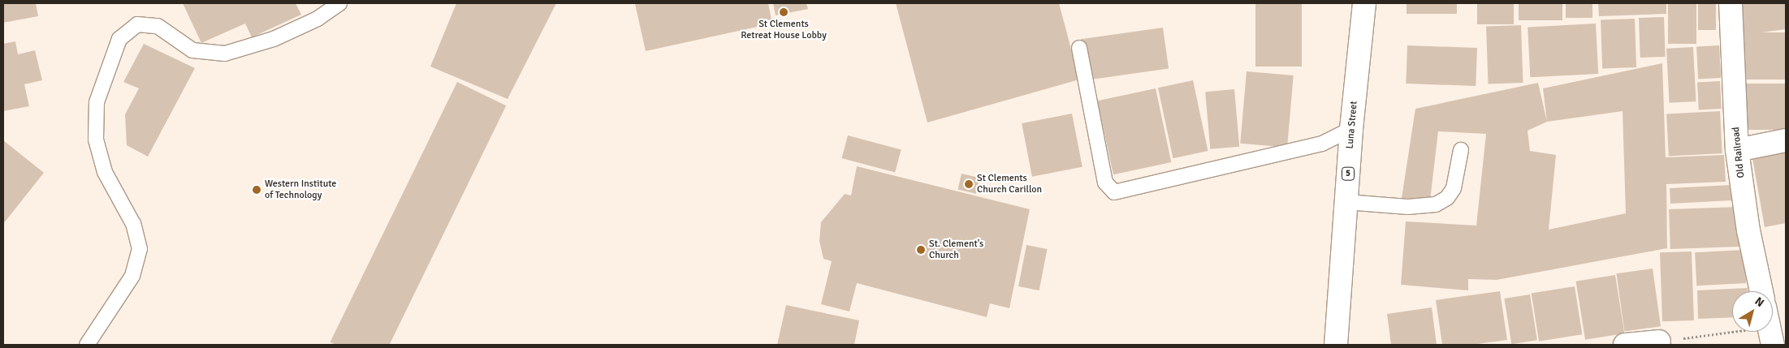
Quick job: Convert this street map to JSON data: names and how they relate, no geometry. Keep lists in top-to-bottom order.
{
  "streets": {
    "street": ["Luna Street", "Old Railroad", "5"]
  },
  "places": [
    "St Clements Retreat House Lobby",
    "St Clements Church Carillon",
    "Western Institute of Technology",
    "St. Clement's Church"
  ],
  "north": "top right"
}
